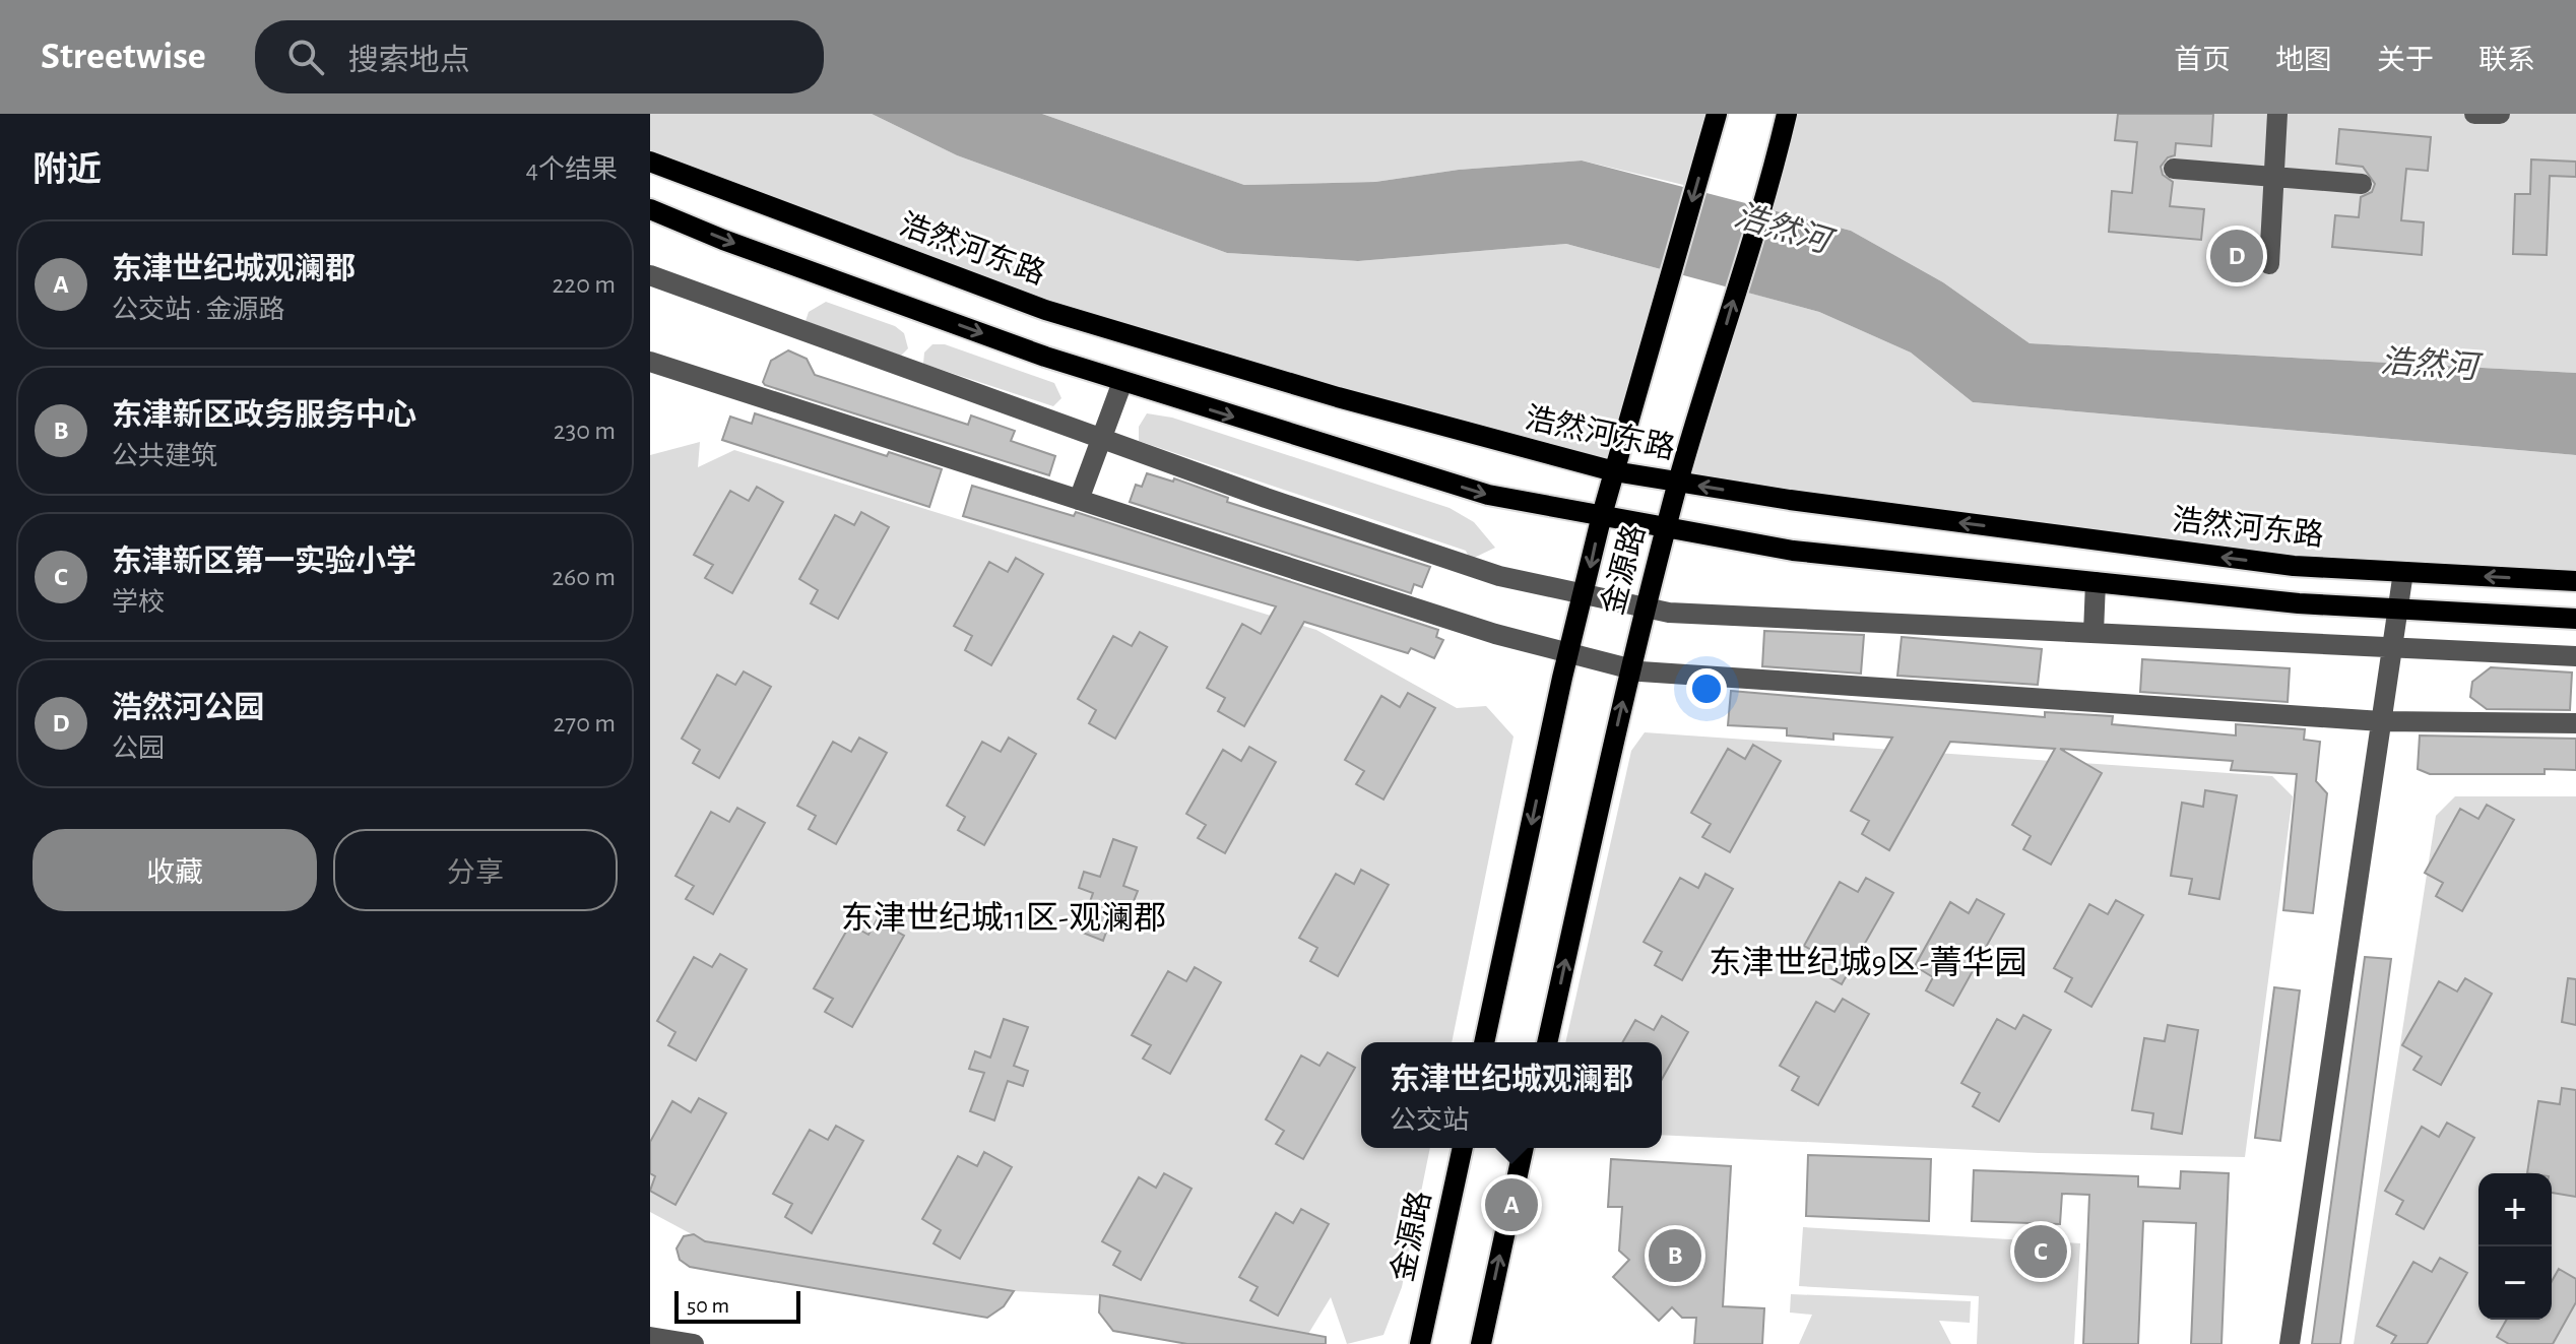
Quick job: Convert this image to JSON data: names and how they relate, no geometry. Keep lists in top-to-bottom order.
{
  "streets": {
    "main road": ["浩然河东路", "金源路"]
  },
  "crossings": [
    ["浩然河东路", "金源路"]
  ],
  "districts": ["东津世纪城11区-观澜郡", "东津世纪城9区-菁华园"],
  "water": ["浩然河"],
  "scale_bar": "50 m",
  "page": {
    "header": "Streetwise",
    "search": "搜索地点",
    "nav": [
      "首页",
      "地图",
      "关于",
      "联系"
    ],
    "heading": ["附近", "4个结果"],
    "list": [
      {
        "mark": "A",
        "name": "东津世纪城观澜郡",
        "note": "公交站 · 金源路",
        "value": "220 m"
      },
      {
        "mark": "B",
        "name": "东津新区政务服务中心",
        "note": "公共建筑",
        "value": "230 m"
      },
      {
        "mark": "C",
        "name": "东津新区第一实验小学",
        "note": "学校",
        "value": "260 m"
      },
      {
        "mark": "D",
        "name": "浩然河公园",
        "note": "公园",
        "value": "270 m"
      }
    ],
    "pins": [
      "D",
      "A",
      "C",
      "B"
    ],
    "buttons": ["收藏", "分享"],
    "popup": ["东津世纪城观澜郡", "公交站"],
    "map_buttons": ["+", "−"],
    "scale": "50 m"
  }
}
